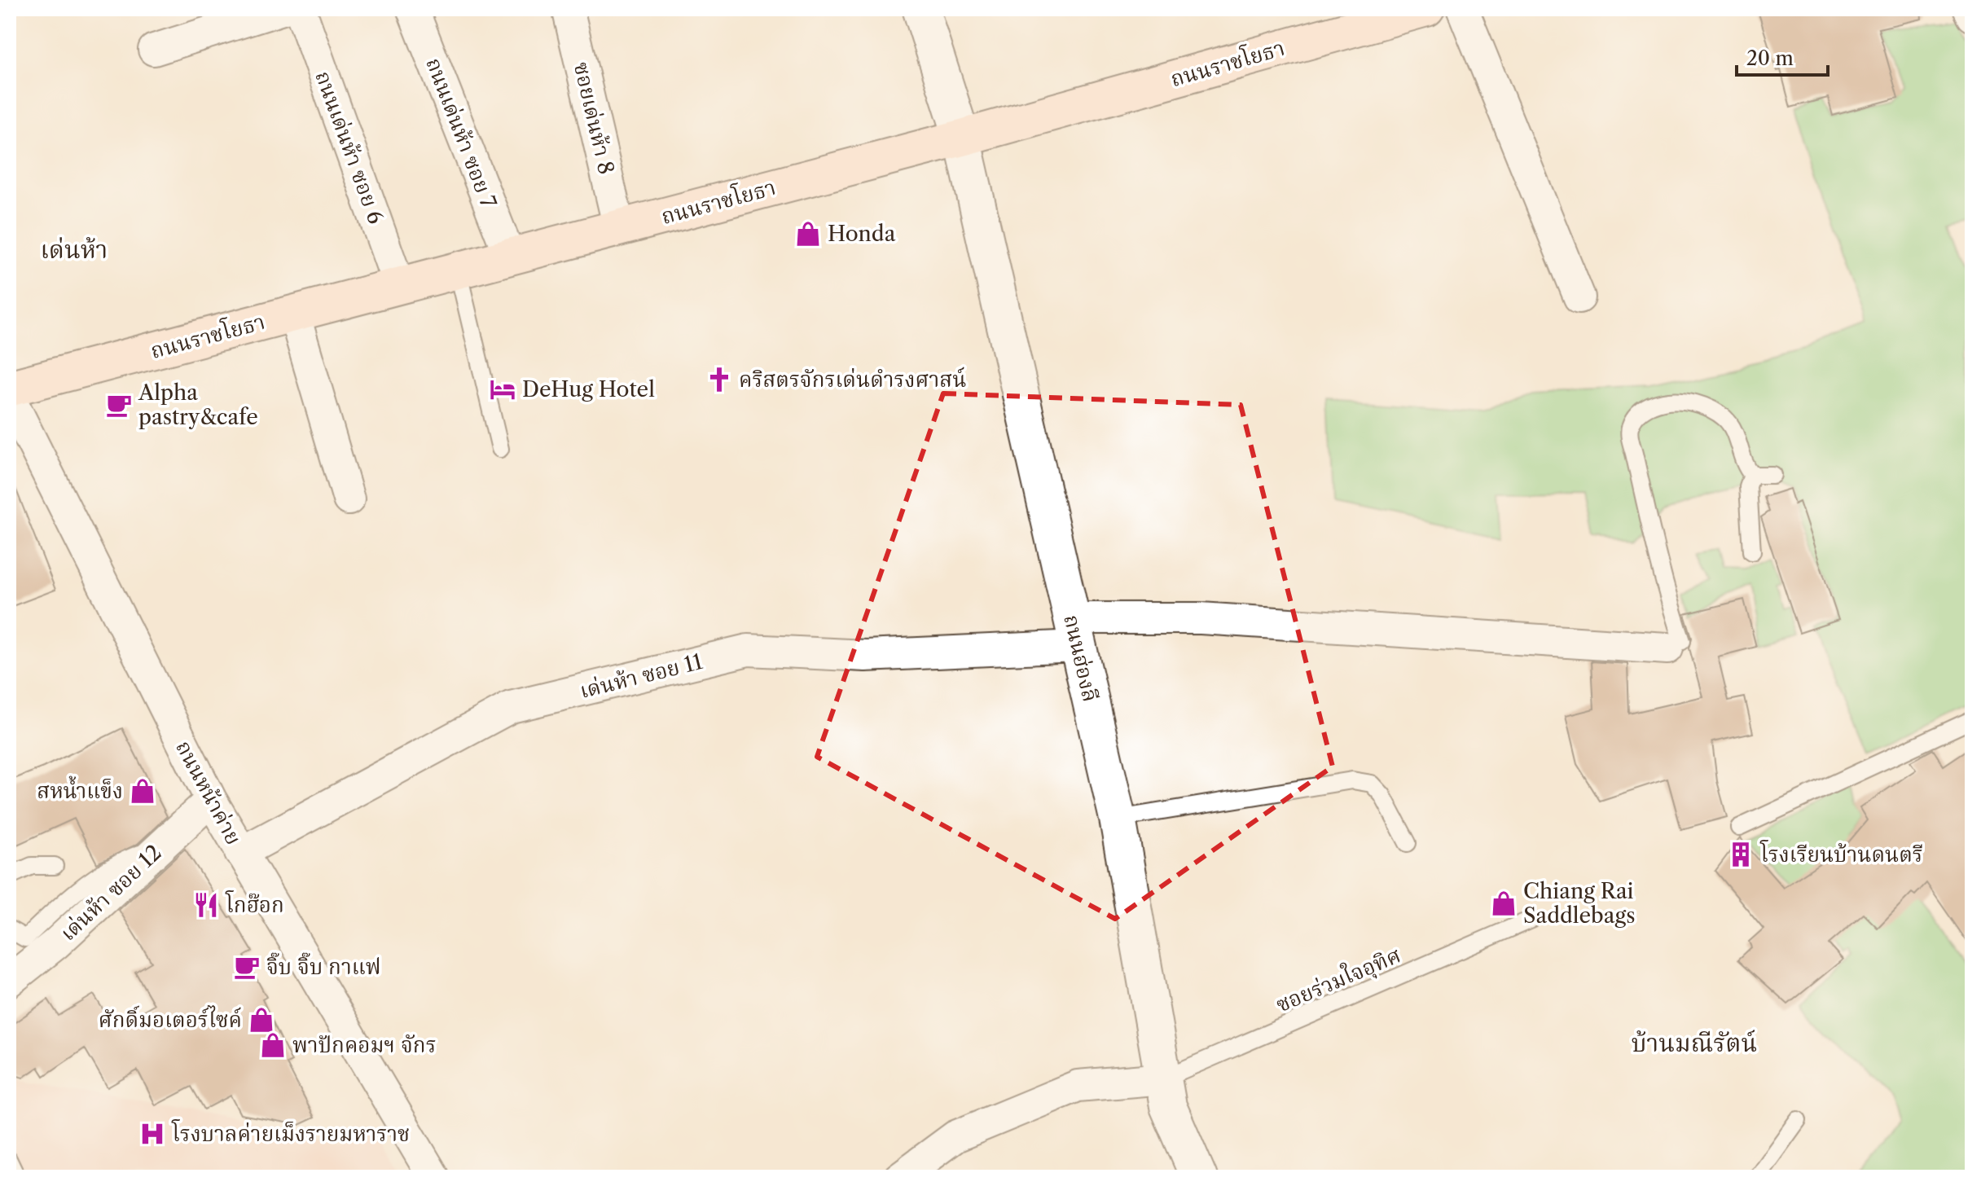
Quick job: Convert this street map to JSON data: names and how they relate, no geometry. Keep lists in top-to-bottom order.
{
  "streets": {
    "main road": ["ถนนราชโยธา"],
    "street": [
      "ซอยเด่นห้า 8",
      "ถนนเด่นห้า ซอย 7",
      "ถนนเด่นห้า ซอย 6",
      "ถนนฮ่องลี",
      "เด่นห้า ซอย 11",
      "ถนนหน้าค่าย",
      "เด่นห้า ซอย 12"
    ],
    "lane": ["ซอยร่วมใจอุทิศ"]
  },
  "crossings": [
    ["ถนนราชโยธา", "ซอยเด่นห้า 8"],
    ["ถนนราชโยธา", "ถนนเด่นห้า ซอย 7"],
    ["ถนนราชโยธา", "ถนนเด่นห้า ซอย 6"],
    ["ถนนราชโยธา", "ถนนฮ่องลี"],
    ["ถนนฮ่องลี", "เด่นห้า ซอย 11"],
    ["ถนนฮ่องลี", "ซอยร่วมใจอุทิศ"],
    ["เด่นห้า ซอย 11", "ถนนหน้าค่าย"],
    ["ถนนหน้าค่าย", "เด่นห้า ซอย 12"]
  ],
  "districts": ["เด่นห้า", "บ้านมณีรัตน์"],
  "places": {
    "shop": [
      "Honda",
      "สหน้ำแข็ง",
      "Chiang Rai Saddlebags",
      "ศักดิ์มอเตอร์ไซค์",
      "พาปักคอมฯ จักร"
    ],
    "church": ["คริสตรจักรเด่นดำรงศาสน์"],
    "hotel": ["DeHug Hotel"],
    "cafe": ["Alpha pastry&cafe", "จิ๊บ จิ๊บ กาแฟ"],
    "building": ["โรงเรียนบ้านดนตรี"],
    "restaurant": ["โกฮ๊อก"],
    "hospital": ["โรงบาลค่ายเม็งรายมหาราช"]
  },
  "scale_bar": "20 m"
}
